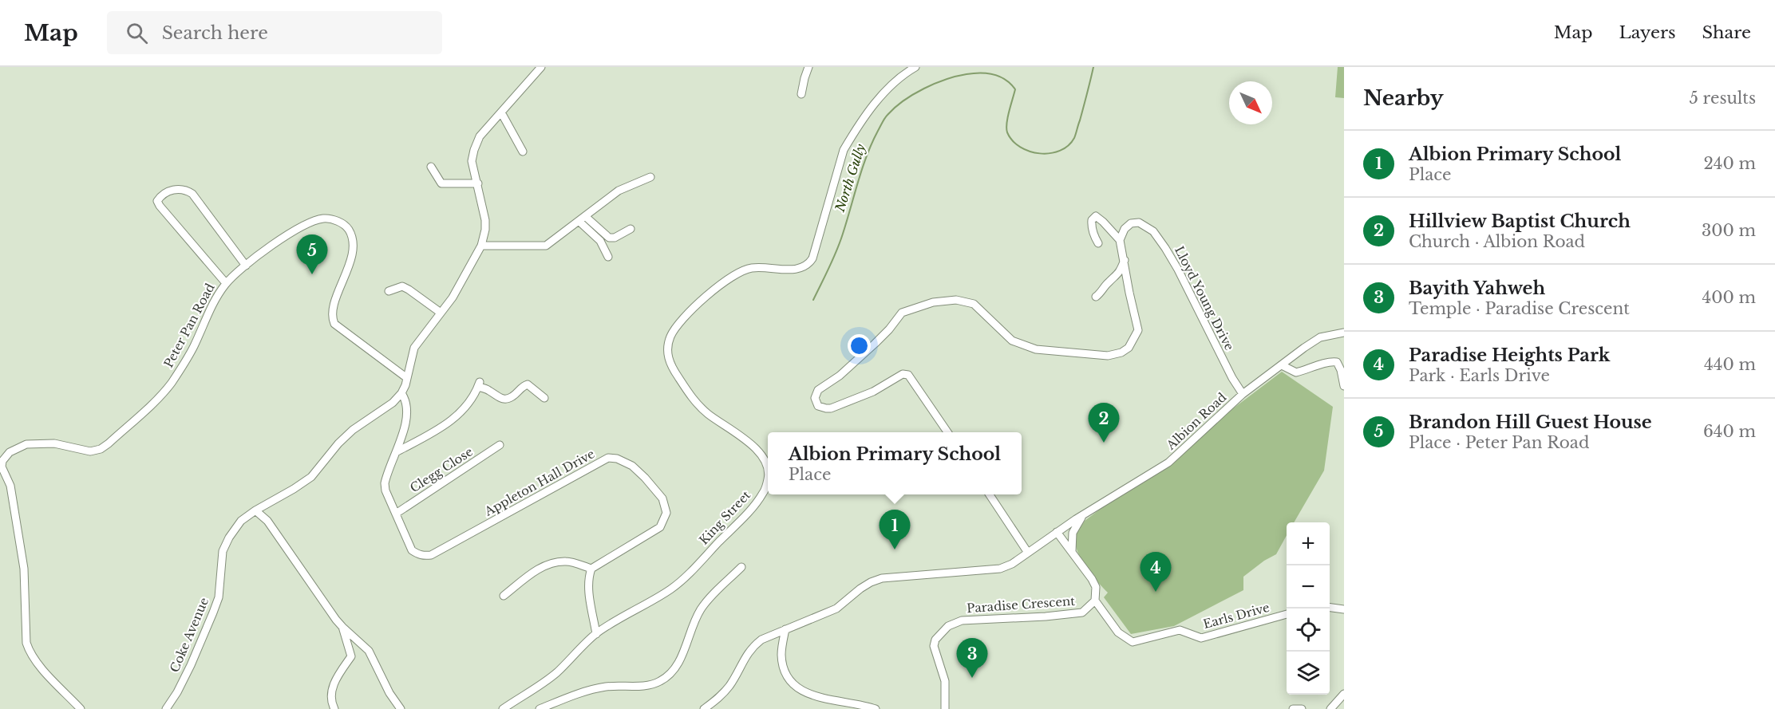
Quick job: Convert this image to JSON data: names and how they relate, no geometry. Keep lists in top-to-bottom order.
{
  "streets": {
    "street": [
      "Lloyd Young Drive",
      "Peter Pan Road",
      "Albion Road",
      "Clegg Close",
      "Appleton Hall Drive",
      "King Street",
      "Paradise Crescent",
      "Earls Drive",
      "Coke Avenue"
    ]
  },
  "crossings": [
    ["Lloyd Young Drive", "Albion Road"],
    ["Peter Pan Road", "Coke Avenue"],
    ["Clegg Close", "Appleton Hall Drive"],
    ["Appleton Hall Drive", "Coke Avenue"],
    ["Paradise Crescent", "Earls Drive"]
  ],
  "water": ["North Gully"],
  "north": "bottom right",
  "page": {
    "header": "Map",
    "search": "Search here",
    "nav": ["Map", "Layers", "Share"],
    "heading": ["Nearby", "5 results"],
    "list": [
      {
        "mark": "1",
        "name": "Albion Primary School",
        "note": "Place",
        "value": "240 m"
      },
      {
        "mark": "2",
        "name": "Hillview Baptist Church",
        "note": "Church · Albion Road",
        "value": "300 m"
      },
      {
        "mark": "3",
        "name": "Bayith Yahweh",
        "note": "Temple · Paradise Crescent",
        "value": "400 m"
      },
      {
        "mark": "4",
        "name": "Paradise Heights Park",
        "note": "Park · Earls Drive",
        "value": "440 m"
      },
      {
        "mark": "5",
        "name": "Brandon Hill Guest House",
        "note": "Place · Peter Pan Road",
        "value": "640 m"
      }
    ],
    "pins": [
      "5",
      "2",
      "1",
      "4",
      "3"
    ],
    "popup": ["Albion Primary School", "Place"],
    "map_buttons": ["+", "−"]
  }
}
